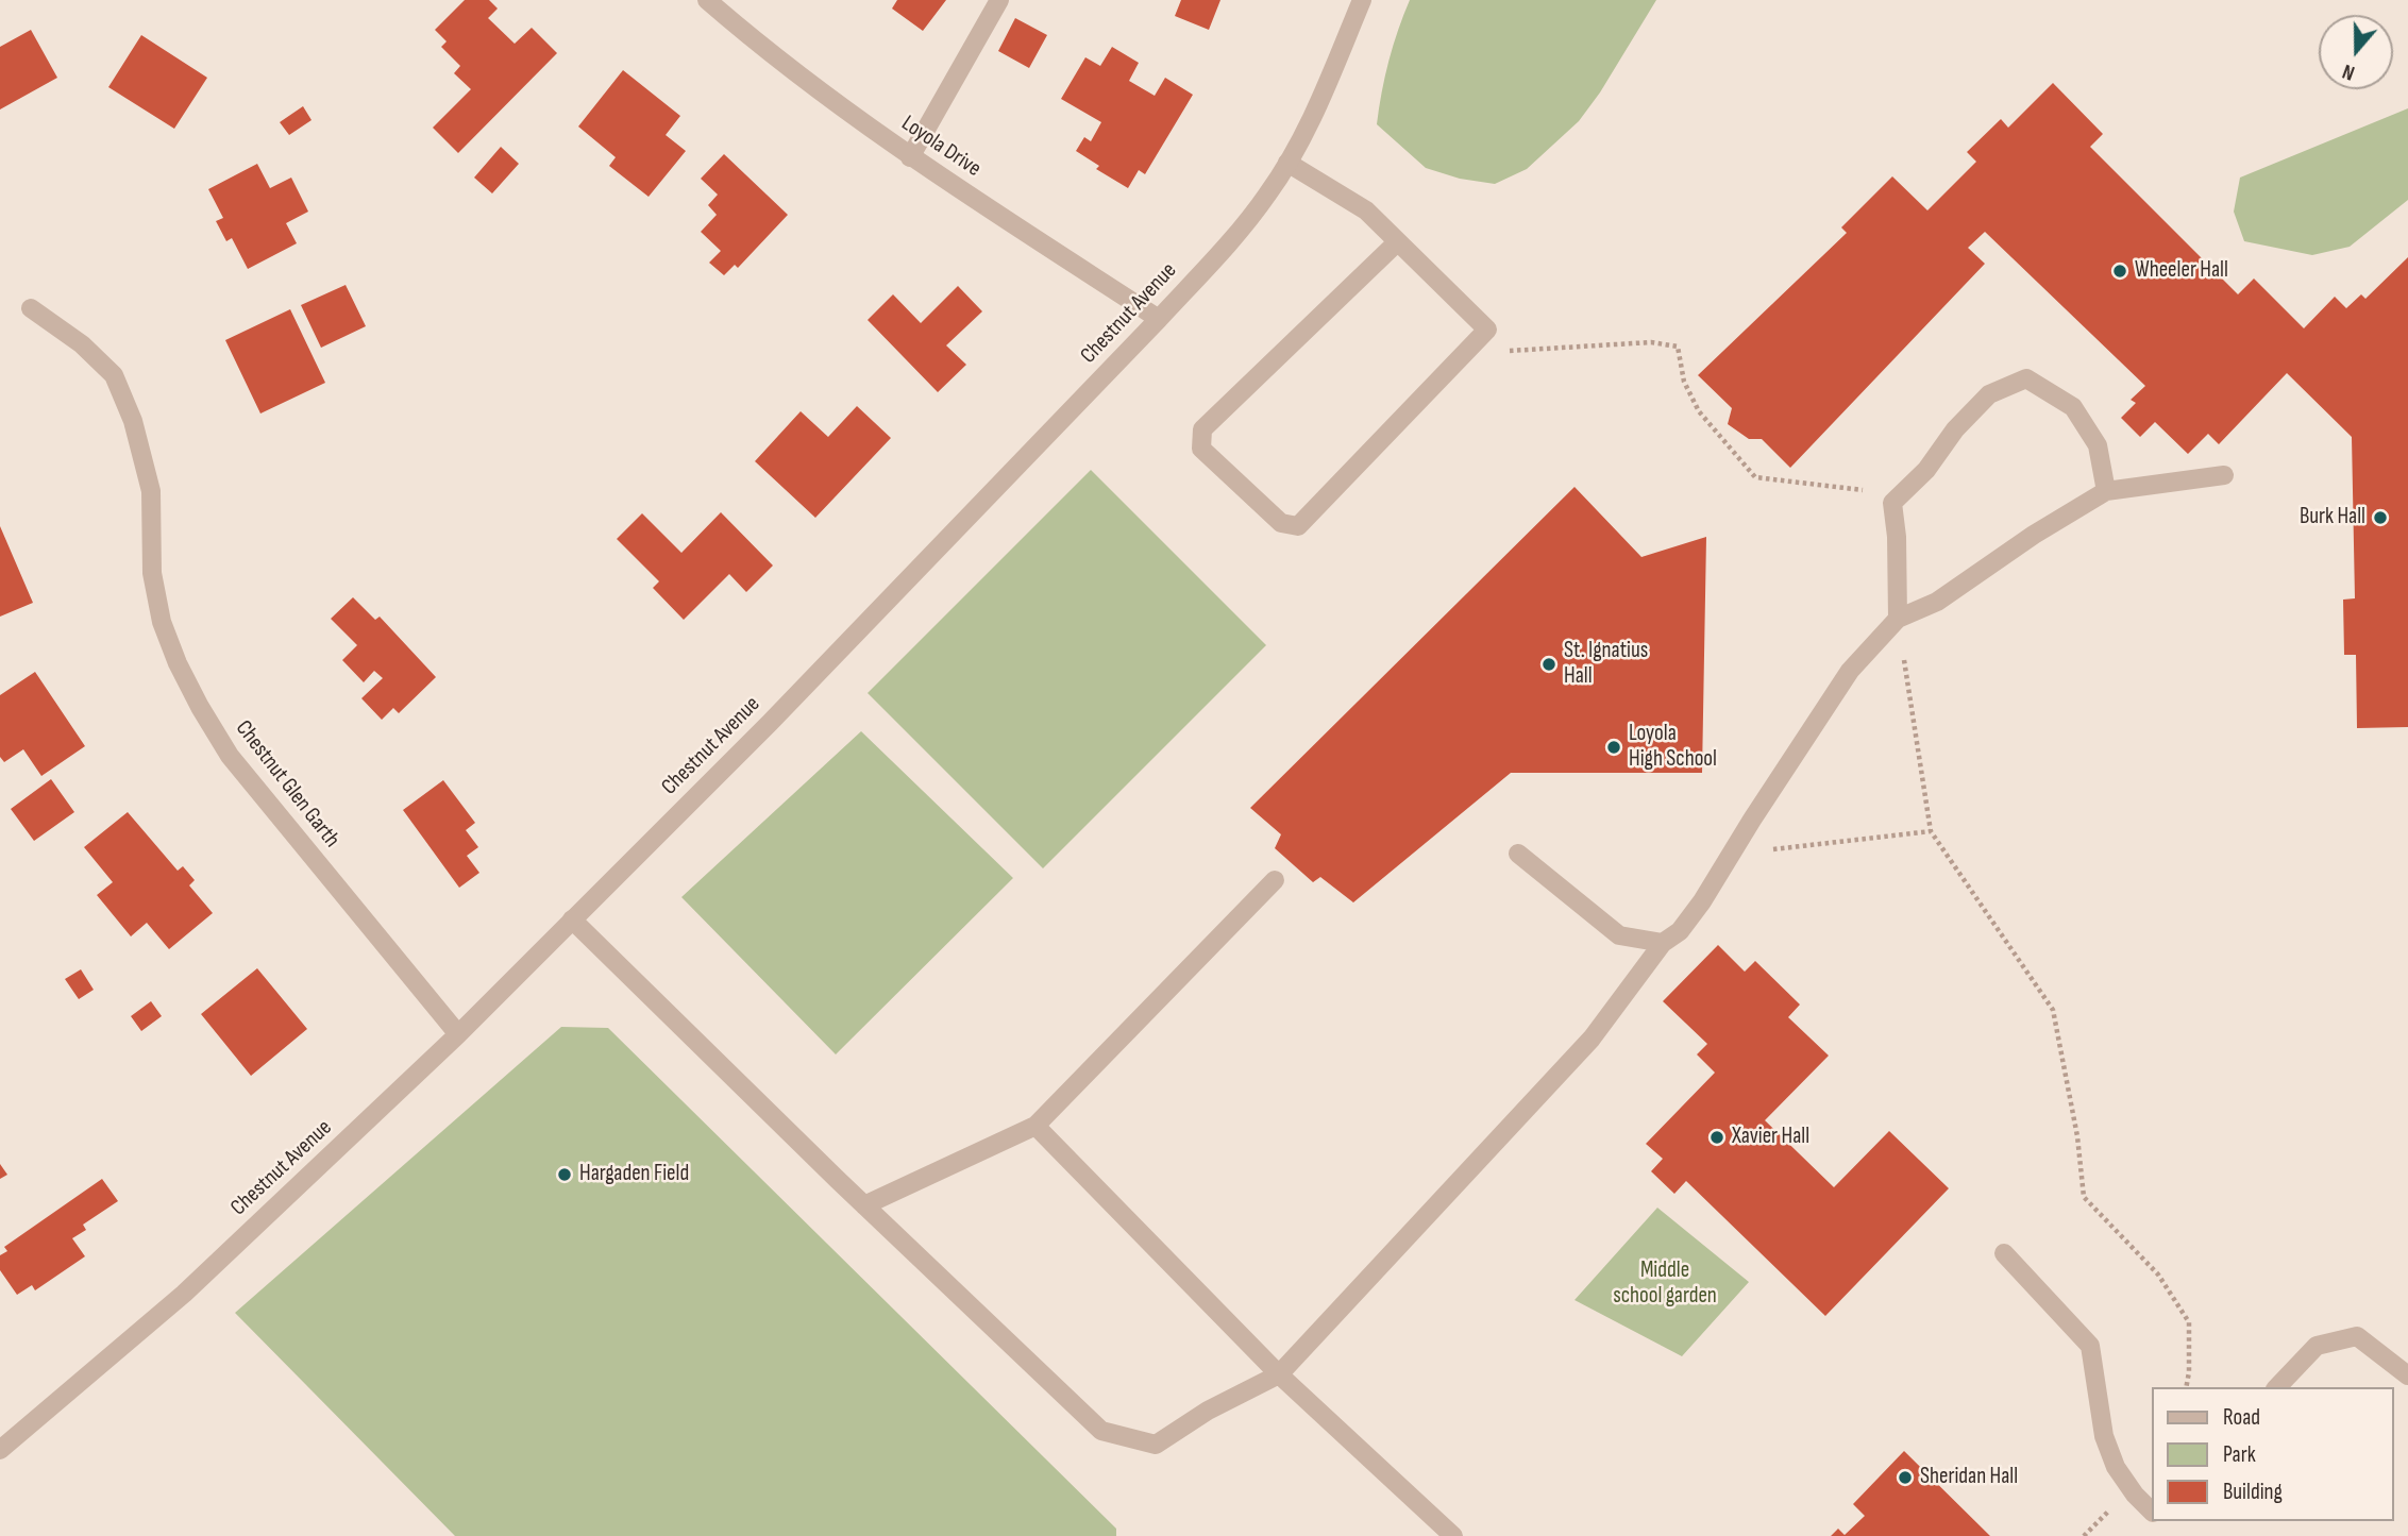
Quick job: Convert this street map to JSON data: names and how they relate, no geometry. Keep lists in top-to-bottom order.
{
  "streets": {
    "street": ["Loyola Drive", "Chestnut Avenue", "Chestnut Glen Garth"]
  },
  "crossings": [
    ["Loyola Drive", "Chestnut Avenue"],
    ["Chestnut Avenue", "Chestnut Glen Garth"]
  ],
  "parks": ["Middle school garden"],
  "places": [
    "Wheeler Hall",
    "Burk Hall",
    "St. Ignatius Hall",
    "Loyola High School",
    "Xavier Hall",
    "Hargaden Field",
    "Sheridan Hall"
  ],
  "legend": ["Road", "Park", "Building"],
  "north": "bottom"
}
